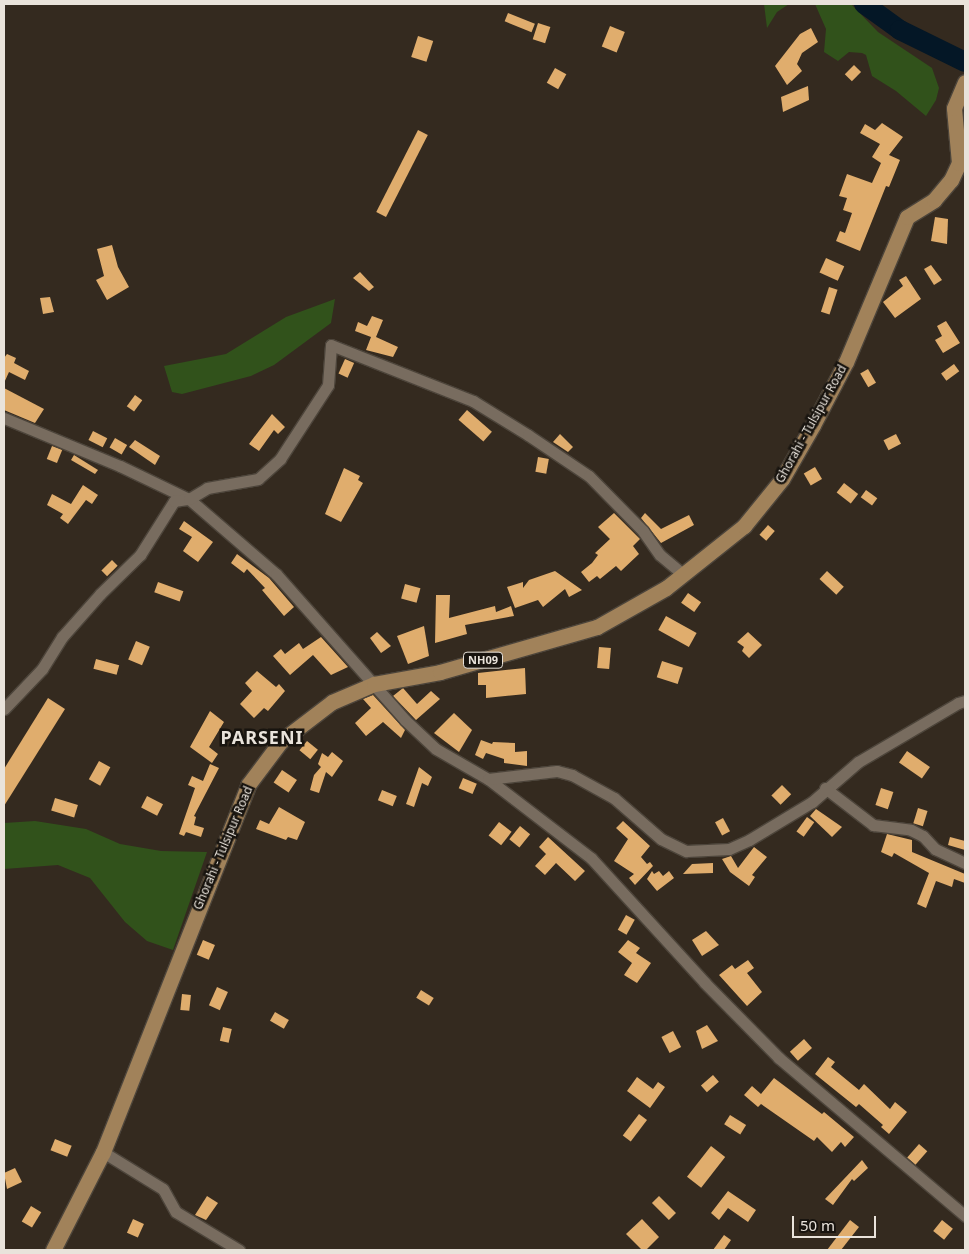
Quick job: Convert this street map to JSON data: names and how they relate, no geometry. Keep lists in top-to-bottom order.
{
  "streets": {
    "main road": ["Ghorahi - Tulsipur Road", "NH09"]
  },
  "districts": ["PARSENI"],
  "scale_bar": "50 m"
}
